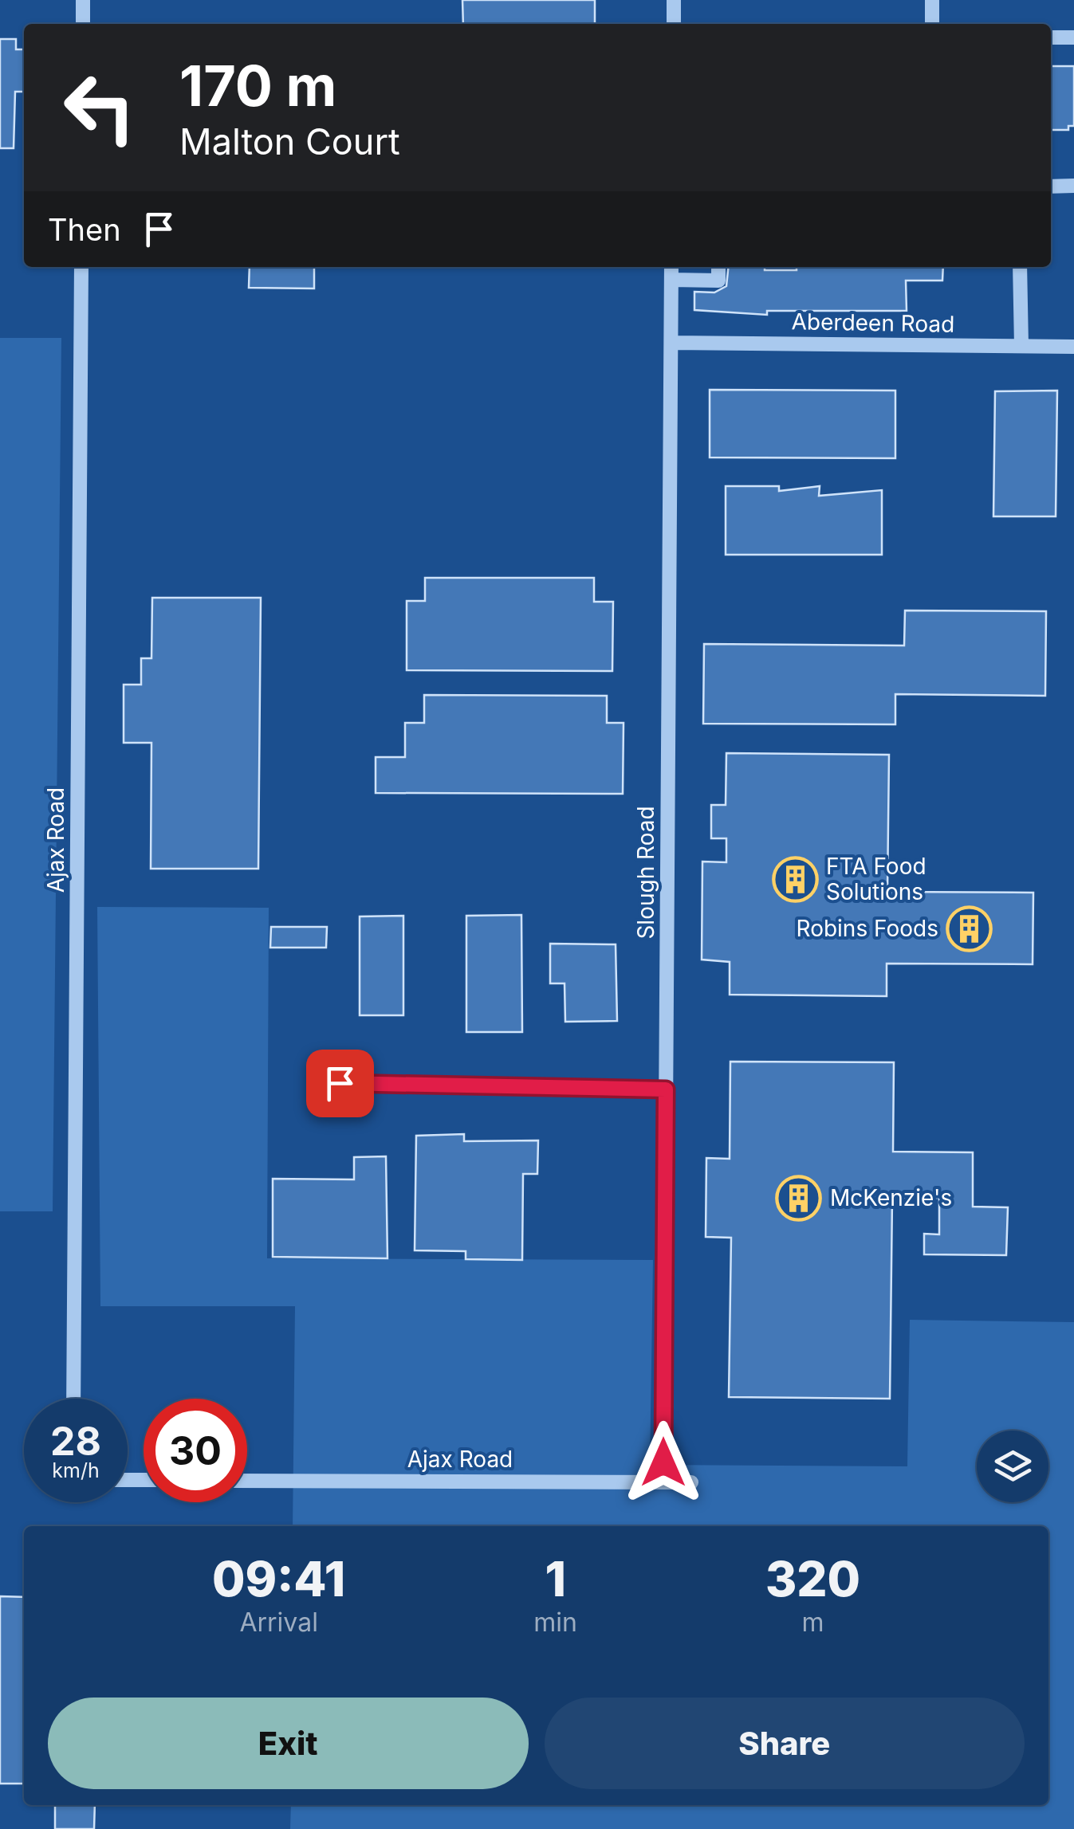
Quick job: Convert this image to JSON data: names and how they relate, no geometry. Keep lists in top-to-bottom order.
{
  "streets": {
    "street": ["Aberdeen Road", "Ajax Road", "Slough Road"]
  },
  "crossings": [
    ["Aberdeen Road", "Slough Road"],
    ["Ajax Road", "Slough Road"]
  ],
  "places": {
    "building": ["FTA Food Solutions", "Robins Foods", "McKenzie's"]
  },
  "page": {
    "turn": ["170 m", "Malton Court"],
    "then": "Then",
    "speed": "28 km/h",
    "limit": "30",
    "eta": [
      "09:41",
      "Arrival",
      "1",
      "min",
      "320",
      "m"
    ],
    "buttons": ["Exit", "Share"]
  }
}
